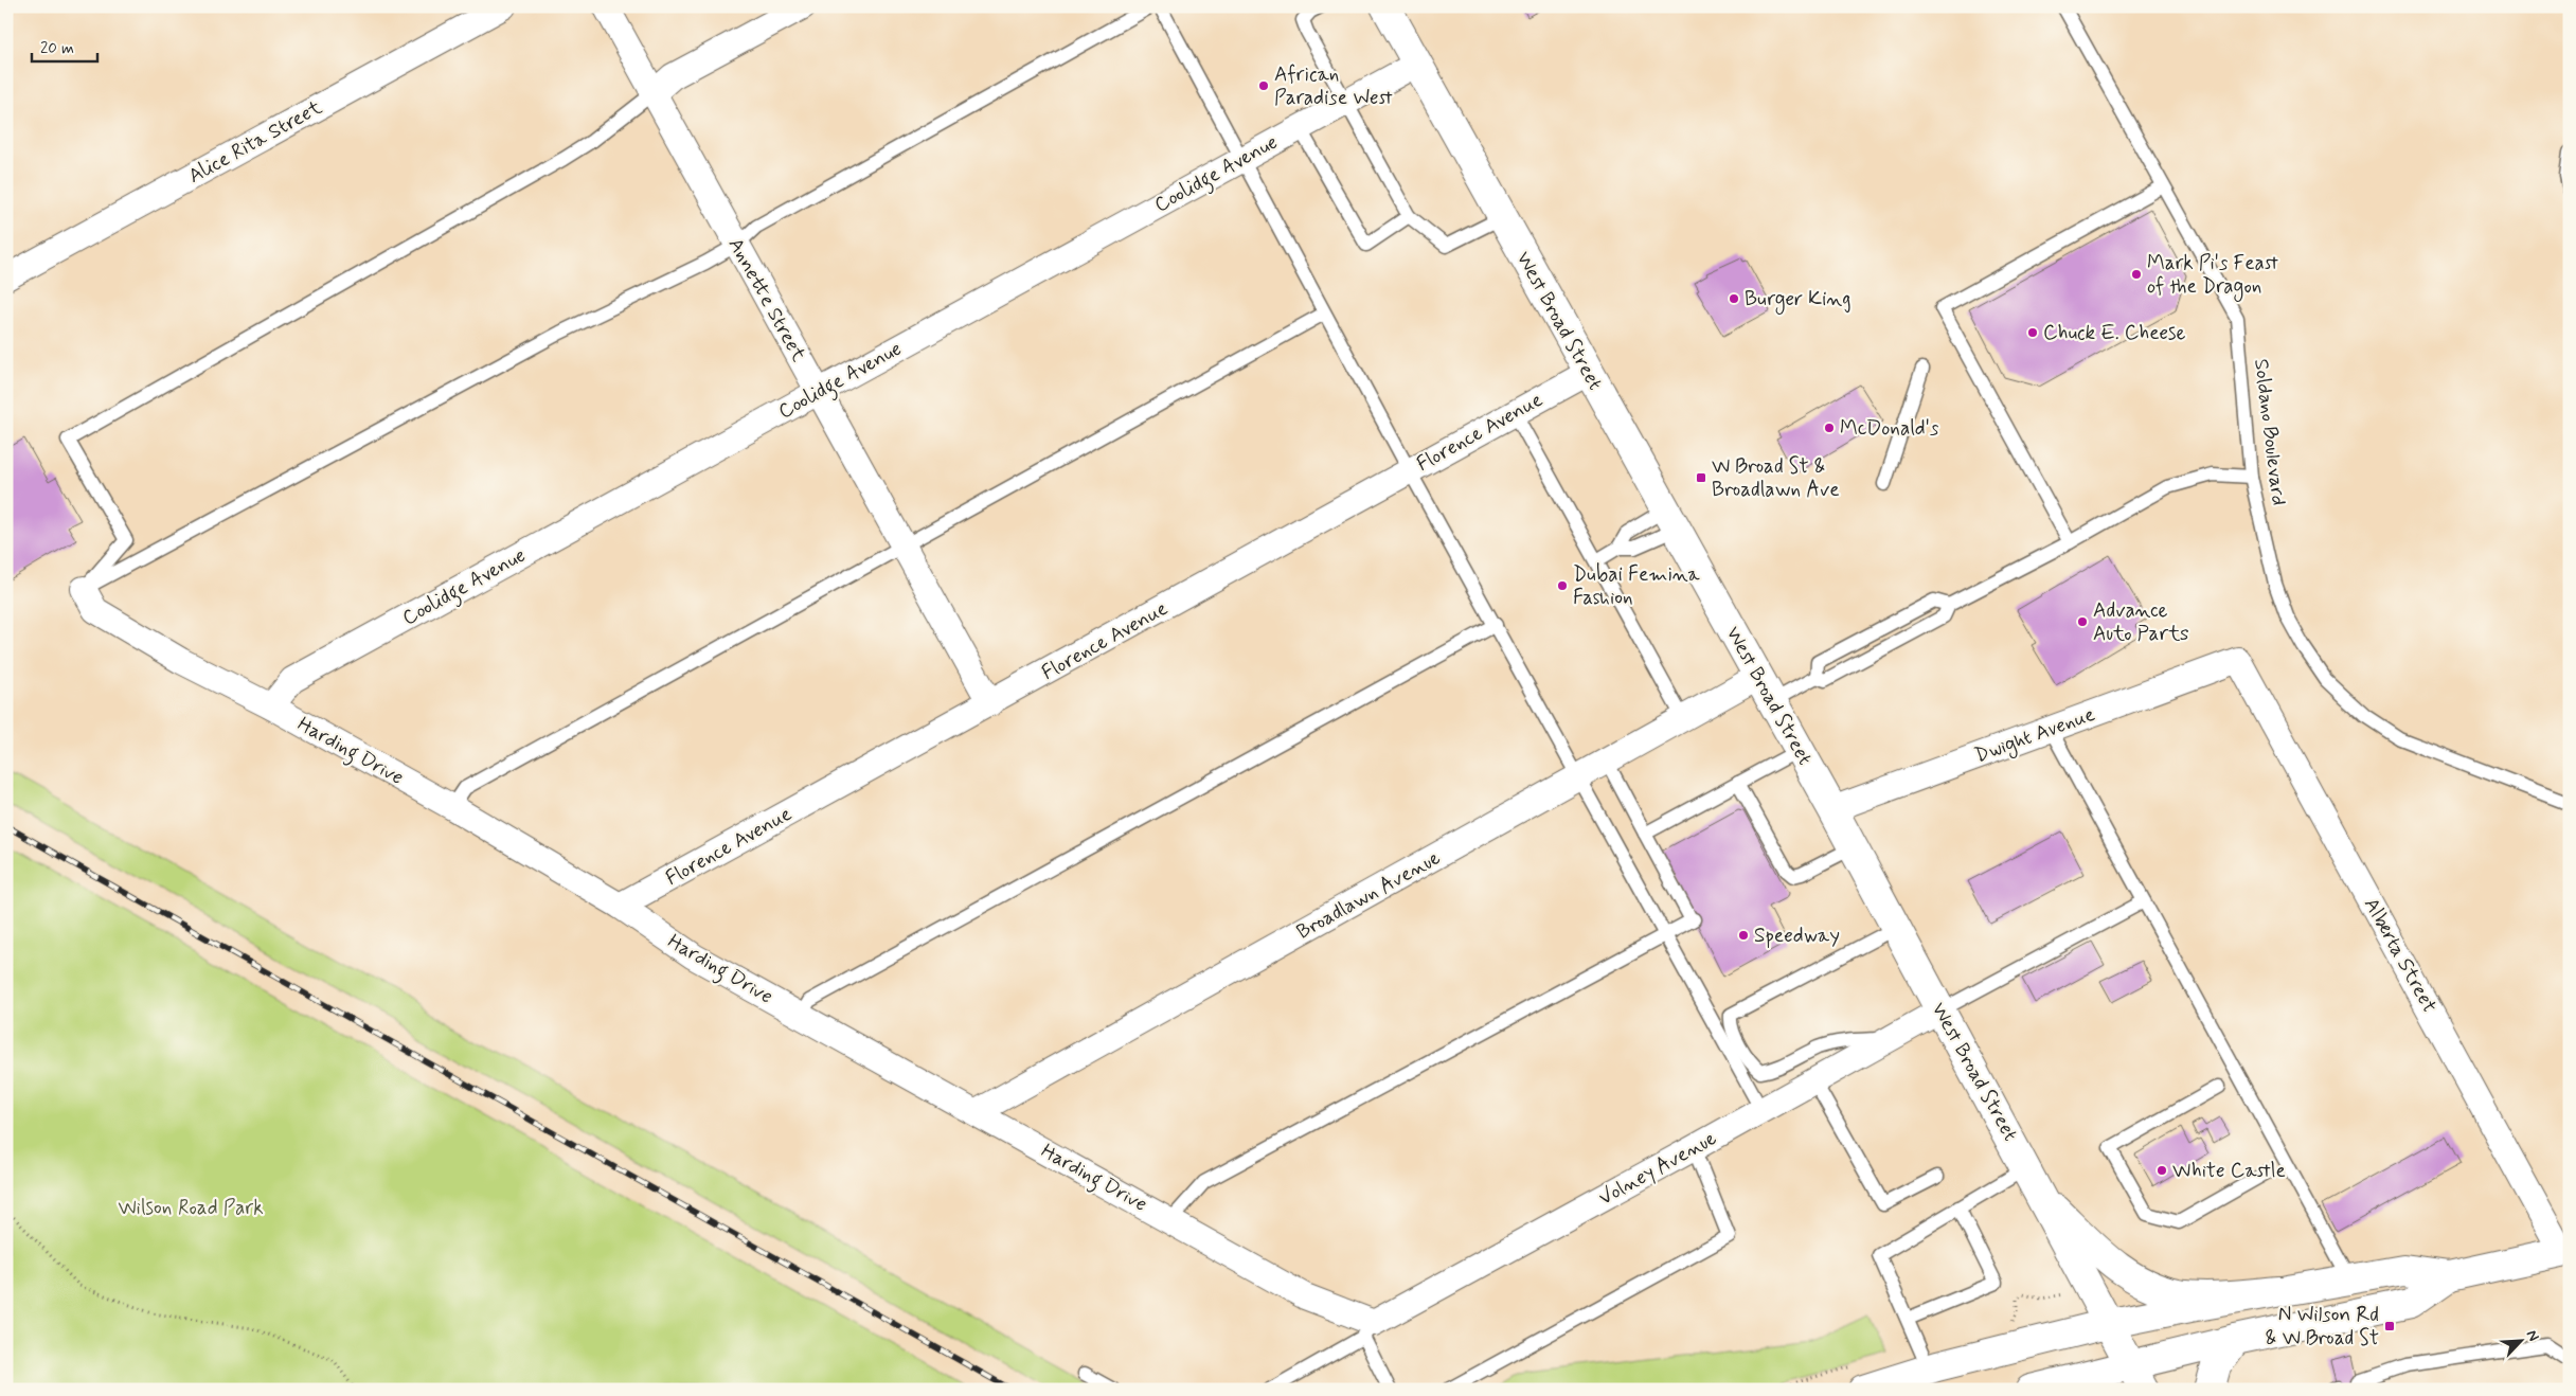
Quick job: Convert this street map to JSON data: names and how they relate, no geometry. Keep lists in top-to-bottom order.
{
  "streets": {
    "main road": ["West Broad Street"],
    "street": [
      "Alice Rita Street",
      "Coolidge Avenue",
      "Annette Street",
      "Florence Avenue",
      "Dwight Avenue",
      "Harding Drive",
      "Broadlawn Avenue",
      "Alberta Street",
      "Volney Avenue"
    ],
    "lane": ["Soldano Boulevard"]
  },
  "crossings": [
    ["Coolidge Avenue", "Annette Street"],
    ["Coolidge Avenue", "West Broad Street"],
    ["Coolidge Avenue", "Harding Drive"],
    ["Annette Street", "Florence Avenue"],
    ["West Broad Street", "Florence Avenue"],
    ["West Broad Street", "Dwight Avenue"],
    ["West Broad Street", "Broadlawn Avenue"],
    ["West Broad Street", "Volney Avenue"],
    ["Florence Avenue", "Harding Drive"],
    ["Dwight Avenue", "Alberta Street"],
    ["Harding Drive", "Broadlawn Avenue"],
    ["Harding Drive", "Volney Avenue"]
  ],
  "parks": ["Wilson Road Park"],
  "places": {
    "other": [
      "African Paradise West",
      "Mark Pi's Feast of the Dragon",
      "Burger King",
      "Chuck E. Cheese",
      "McDonald's",
      "Dubai Femina Fashion",
      "Advance Auto Parts",
      "Speedway",
      "White Castle"
    ],
    "transit": ["W Broad St & Broadlawn Ave", "N Wilson Rd & W Broad St"]
  },
  "scale_bar": "20 m",
  "north": "top right"
}
